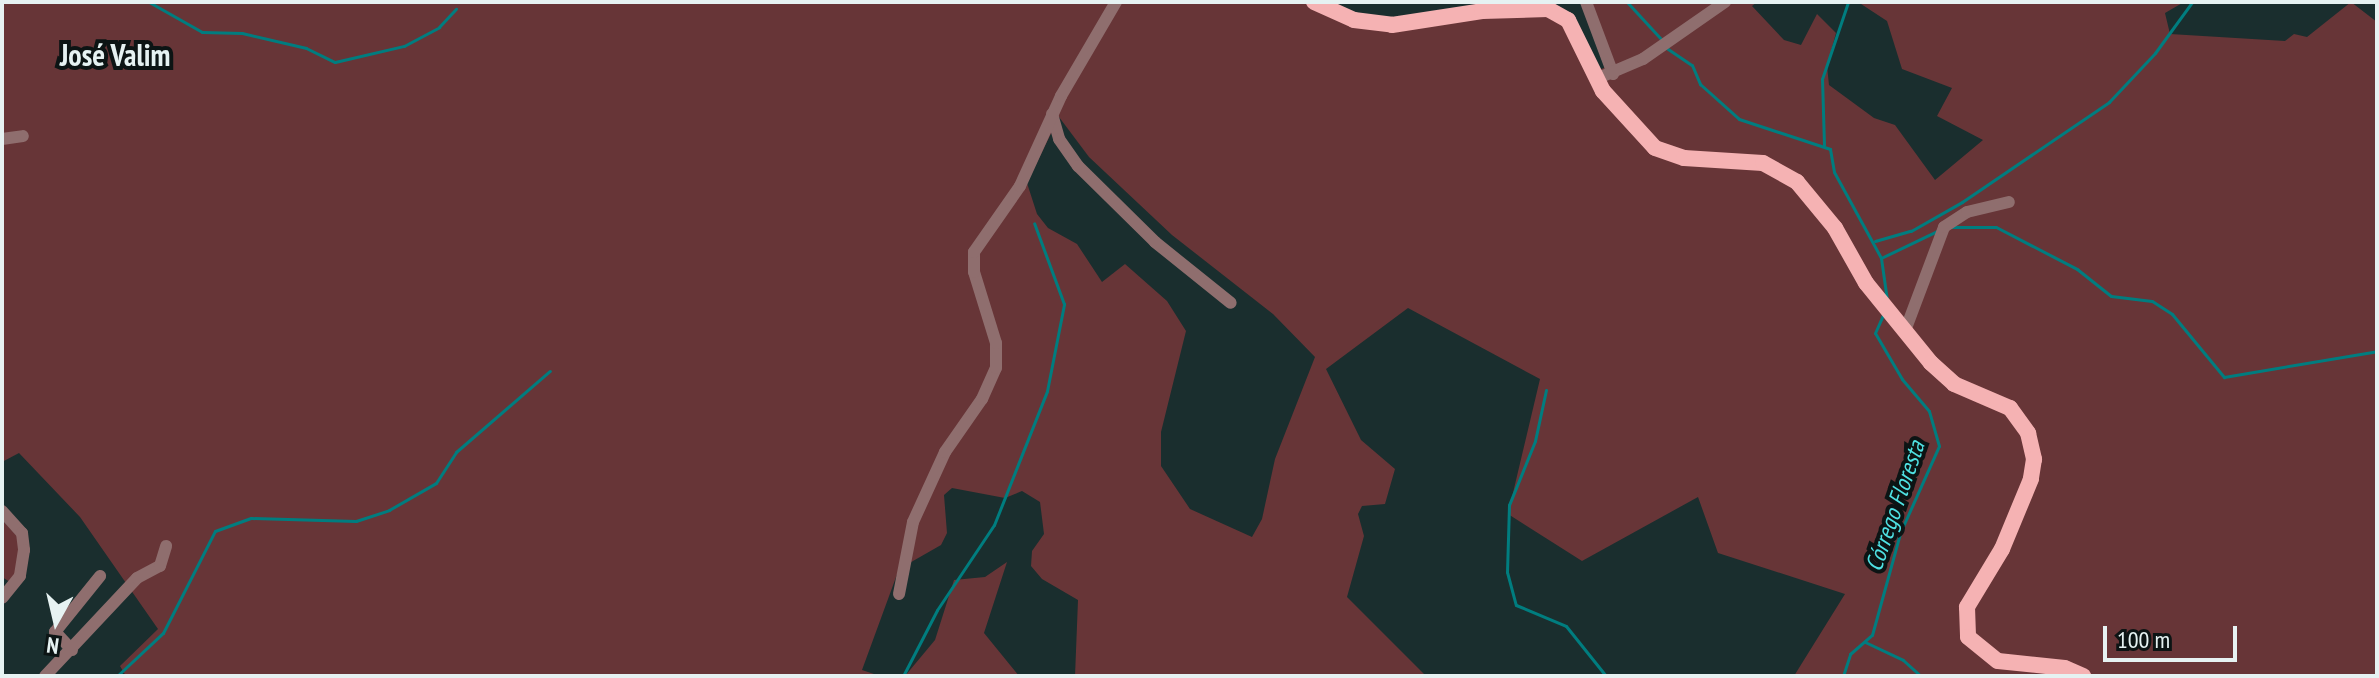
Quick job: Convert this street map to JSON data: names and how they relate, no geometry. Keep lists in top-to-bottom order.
{
  "districts": ["José Valim"],
  "water": ["Córrego Floresta"],
  "scale_bar": "100 m",
  "north": "bottom"
}
